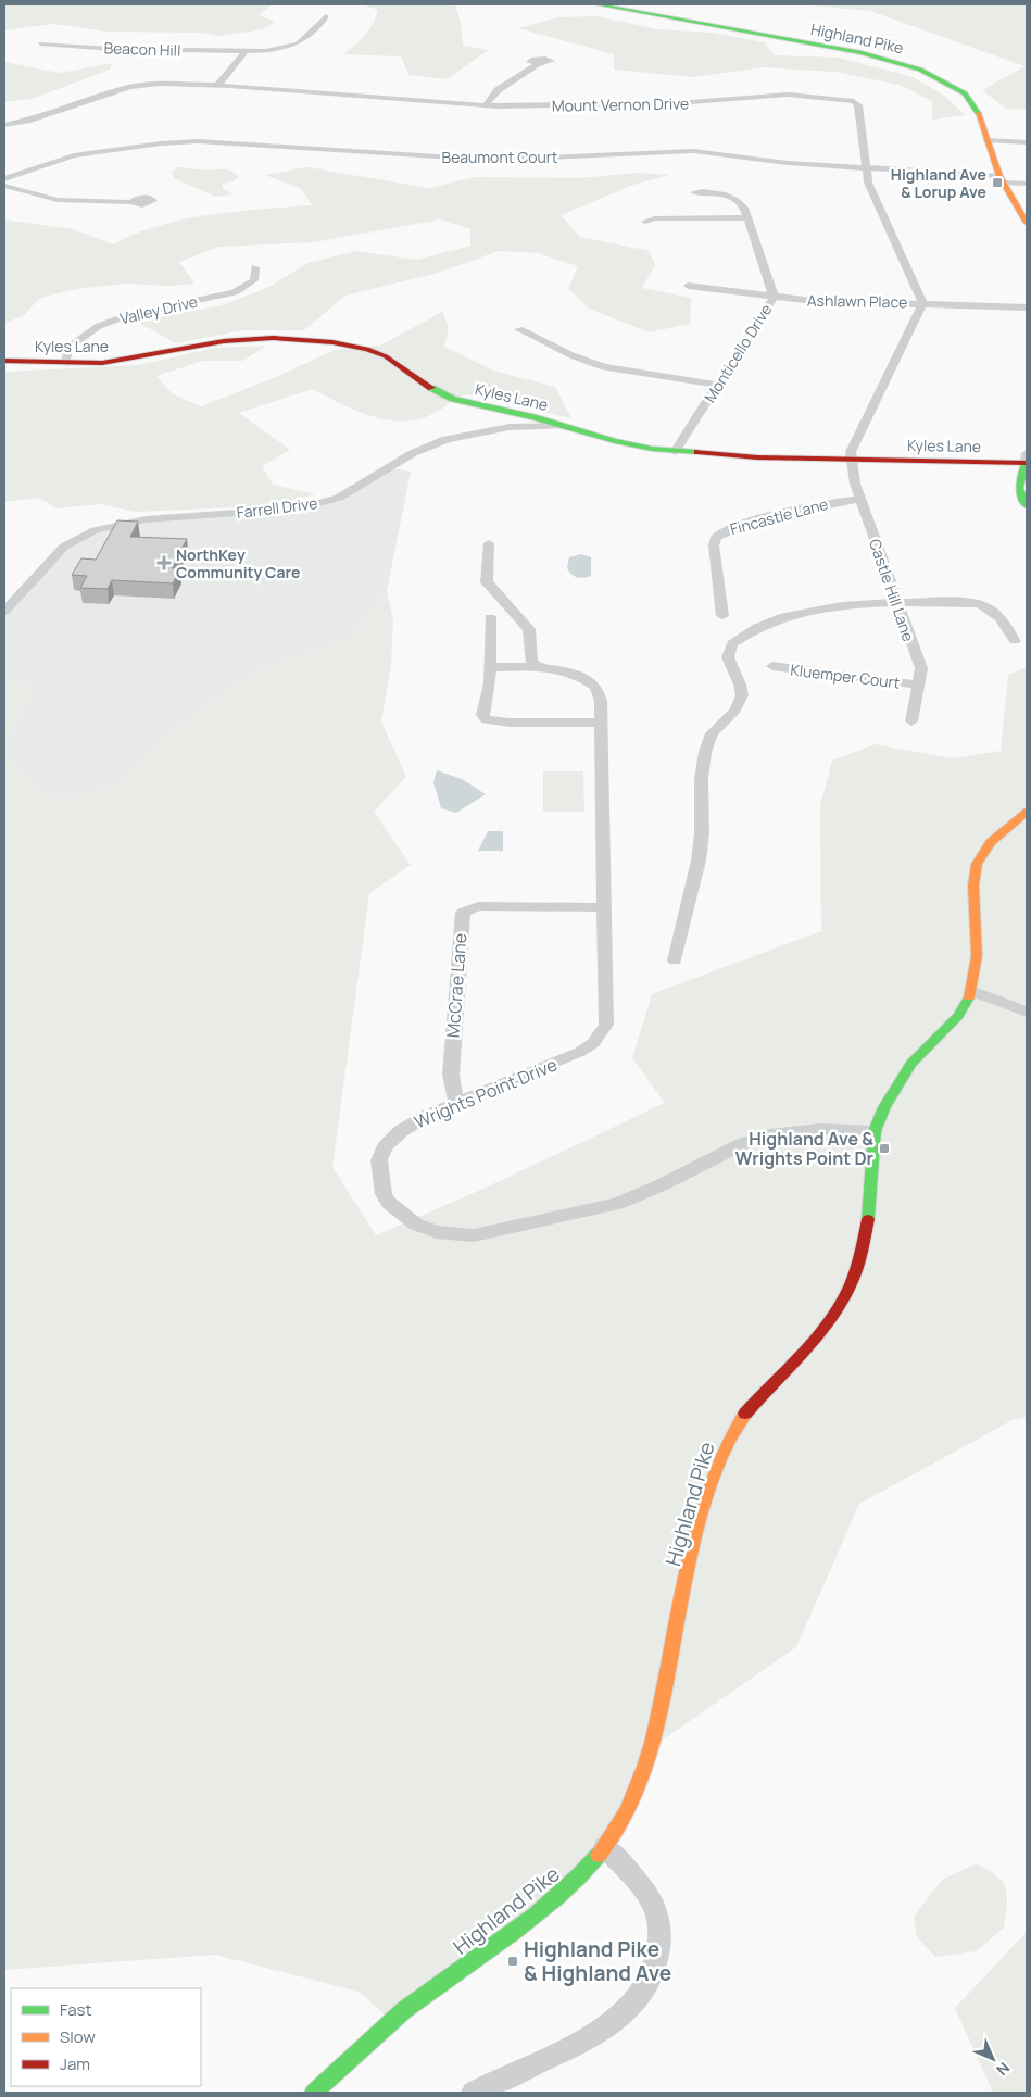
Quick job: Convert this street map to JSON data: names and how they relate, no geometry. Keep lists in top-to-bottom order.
{
  "streets": {
    "main road": ["Highland Pike", "Kyles Lane"],
    "street": [
      "Beacon Hill",
      "Mount Vernon Drive",
      "Beaumont Court",
      "Ashlawn Place",
      "Valley Drive",
      "Monticello Drive",
      "Farrell Drive",
      "Fincastle Lane",
      "Castle Hill Lane",
      "Kluemper Court",
      "McCrae Lane",
      "Wrights Point Drive"
    ]
  },
  "crossings": [
    ["Highland Pike", "Beaumont Court"],
    ["Highland Pike", "Wrights Point Drive"],
    ["Mount Vernon Drive", "Beaumont Court"],
    ["Mount Vernon Drive", "Ashlawn Place"],
    ["Ashlawn Place", "Monticello Drive"],
    ["Valley Drive", "Kyles Lane"],
    ["Kyles Lane", "Monticello Drive"],
    ["Kyles Lane", "Farrell Drive"],
    ["Kyles Lane", "Castle Hill Lane"],
    ["Fincastle Lane", "Castle Hill Lane"],
    ["Castle Hill Lane", "Kluemper Court"],
    ["McCrae Lane", "Wrights Point Drive"]
  ],
  "places": {
    "transit": ["Highland Ave & Lorup Ave", "Highland Ave & Wrights Point Dr", "Highland Pike & Highland Ave"],
    "health": ["NorthKey Community Care"]
  },
  "legend": ["Fast", "Slow", "Jam"],
  "north": "bottom right"
}
